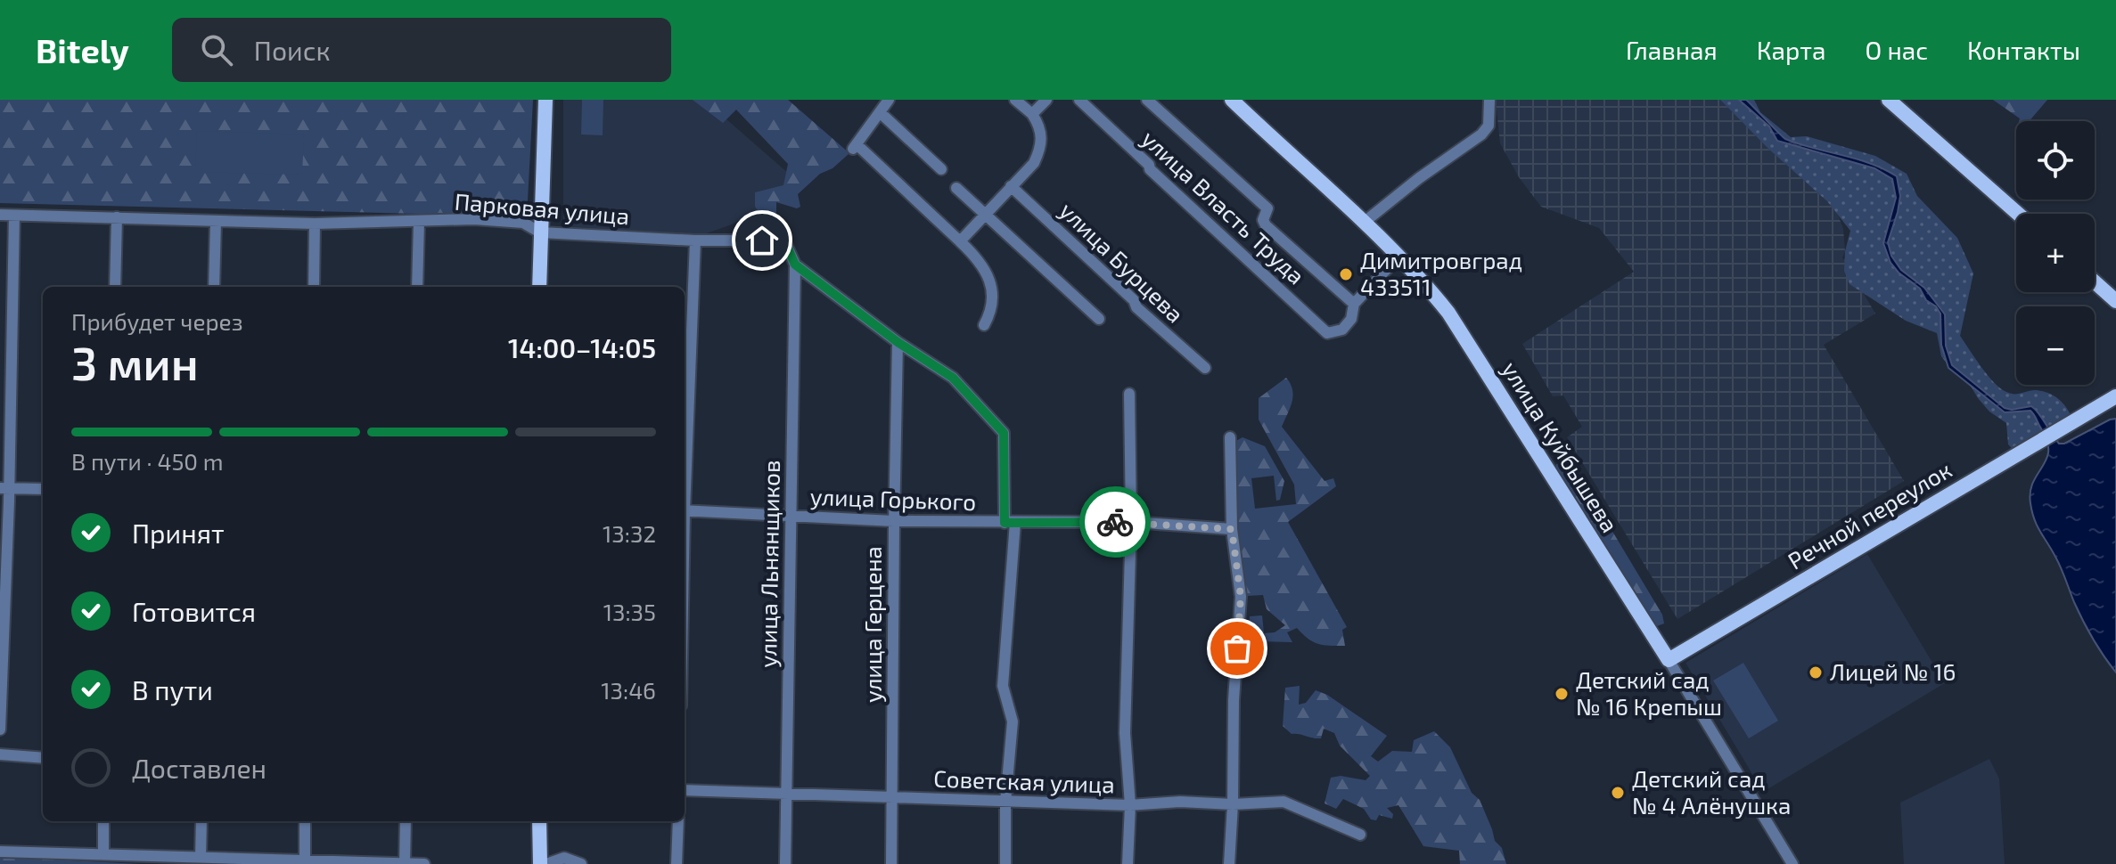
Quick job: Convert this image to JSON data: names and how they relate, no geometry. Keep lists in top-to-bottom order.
{
  "streets": {
    "main road": ["улица Куйбышева", "Речной переулок"],
    "street": [
      "улица Власть Труда",
      "Парковая улица",
      "улица Бурцева",
      "улица Горького",
      "улица Льнянщиков",
      "улица Герцена",
      "Советская улица"
    ]
  },
  "crossings": [
    ["Парковая улица", "улица Горького"],
    ["Парковая улица", "улица Льнянщиков"],
    ["Парковая улица", "улица Герцена"],
    ["улица Куйбышева", "Речной переулок"],
    ["улица Горького", "улица Льнянщиков"],
    ["улица Горького", "улица Герцена"],
    ["улица Льнянщиков", "Советская улица"],
    ["улица Герцена", "Советская улица"]
  ],
  "places": [
    "Димитровград 433511",
    "Лицей № 16",
    "Детский сад № 16 Крепыш",
    "Детский сад № 4 Алёнушка"
  ],
  "page": {
    "header": "Bitely",
    "search": "Поиск",
    "nav": [
      "Главная",
      "Карта",
      "О нас",
      "Контакты"
    ],
    "map_buttons": ["+", "−"],
    "heading": ["3 мин", "Прибудет через", "14:00–14:05"],
    "bar": "В пути · 450 m",
    "list": [
      ["Принят", "13:32"],
      ["Готовится", "13:35"],
      ["В пути", "13:46"],
      "Доставлен"
    ]
  }
}
